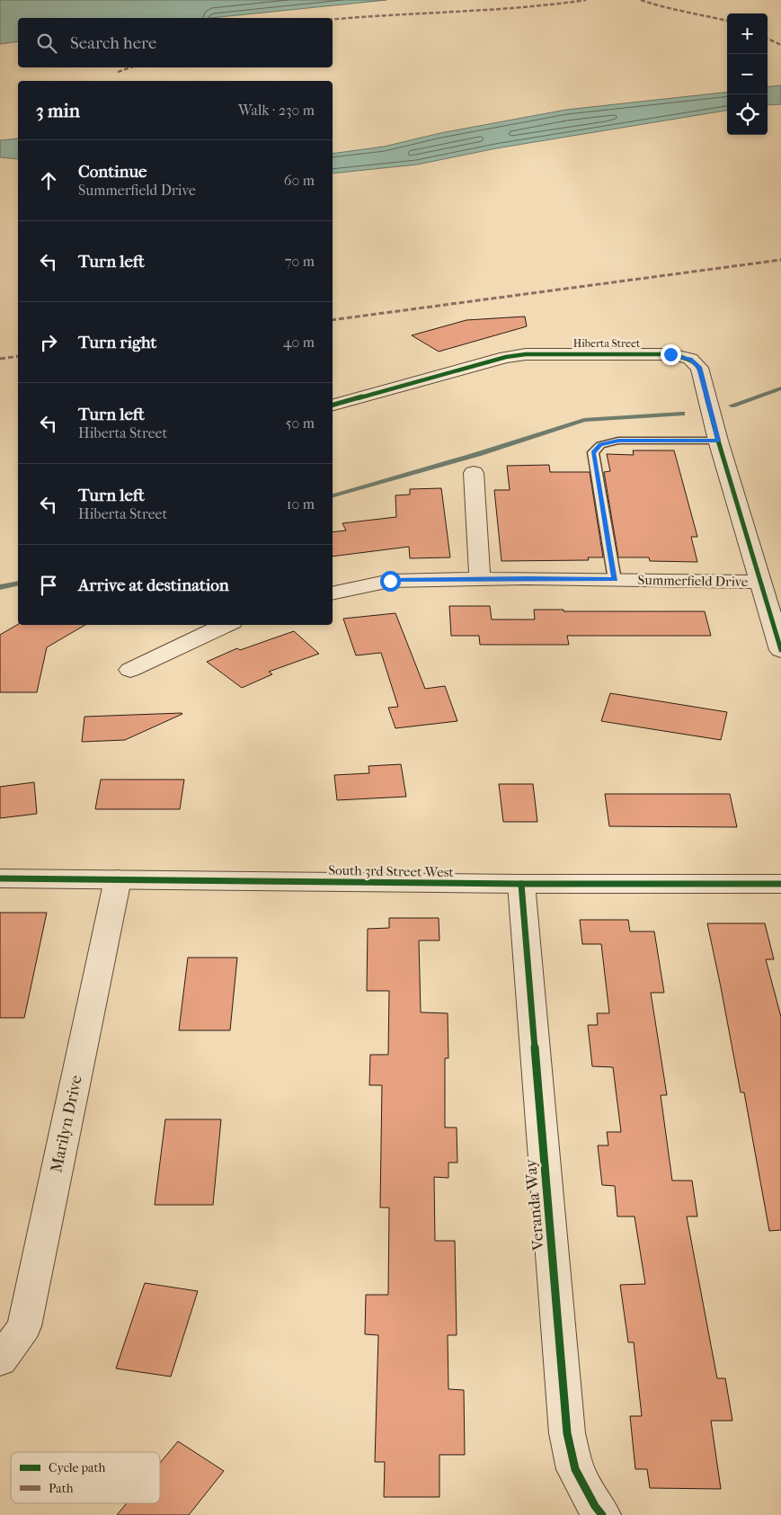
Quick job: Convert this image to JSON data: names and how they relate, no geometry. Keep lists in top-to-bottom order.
{
  "streets": {
    "street": [
      "Hiberta Street",
      "Summerfield Drive",
      "South 3rd Street West",
      "Marilyn Drive",
      "Veranda Way"
    ]
  },
  "crossings": [
    ["Hiberta Street", "Summerfield Drive"],
    ["South 3rd Street West", "Marilyn Drive"],
    ["South 3rd Street West", "Veranda Way"]
  ],
  "legend": ["Cycle path", "Path"],
  "page": {
    "map_buttons": ["+", "−"],
    "search": "Search here",
    "heading": ["3 min", "Walk · 230 m"],
    "list": [
      ["Continue", "Summerfield Drive", "60 m"],
      ["Turn left", "70 m"],
      ["Turn right", "40 m"],
      ["Turn left", "Hiberta Street", "50 m"],
      ["Turn left", "Hiberta Street", "10 m"],
      "Arrive at destination"
    ]
  }
}
